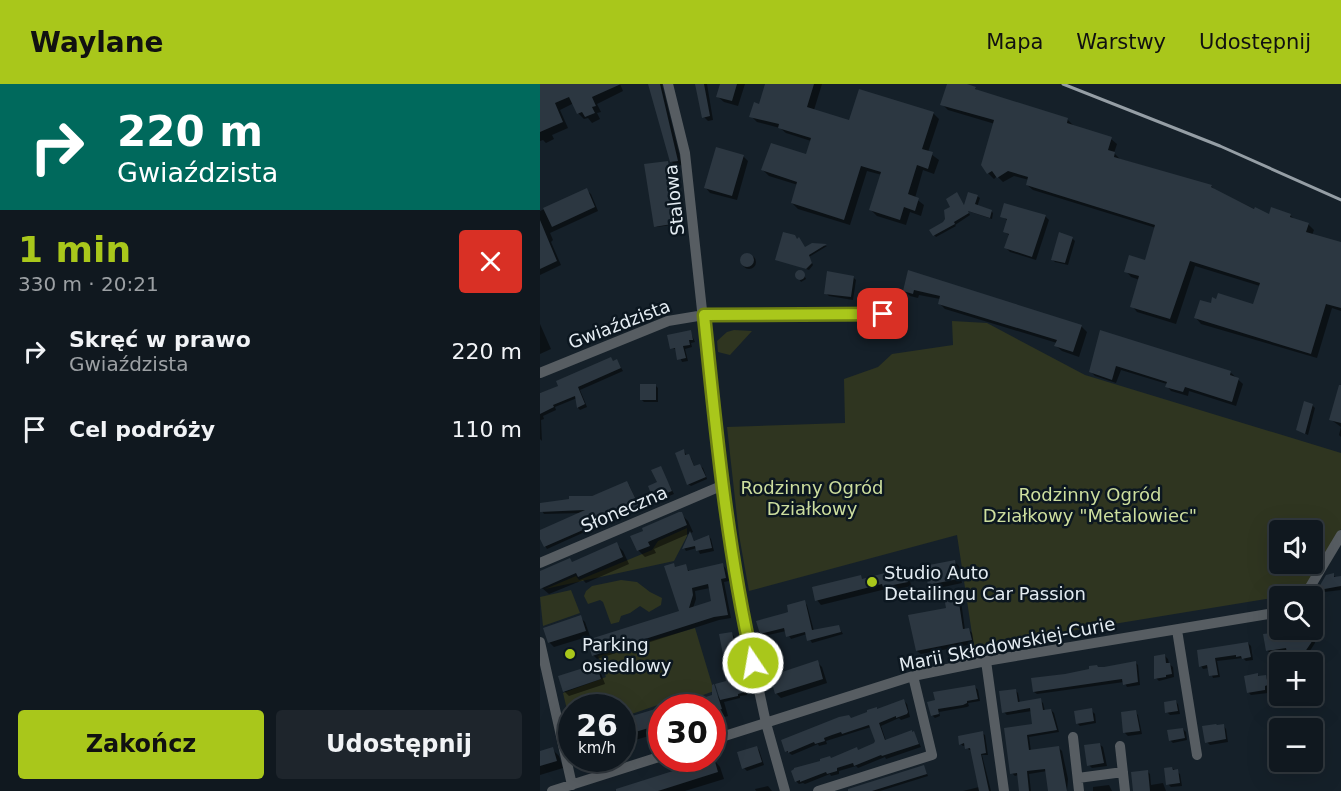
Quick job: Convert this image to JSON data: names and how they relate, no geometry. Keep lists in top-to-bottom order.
{
  "streets": {
    "street": [
      "Stalowa",
      "Gwiaździsta",
      "Słoneczna",
      "Marii Skłodowskiej-Curie"
    ]
  },
  "crossings": [
    ["Stalowa", "Gwiaździsta"],
    ["Stalowa", "Słoneczna"],
    ["Stalowa", "Marii Skłodowskiej-Curie"]
  ],
  "parks": ["Rodzinny Ogród Działkowy", "Rodzinny Ogród Działkowy \"Metalowiec\""],
  "places": ["Studio Auto Detailingu Car Passion", "Parking osiedlowy"],
  "page": {
    "header": "Waylane",
    "nav": ["Mapa", "Warstwy", "Udostępnij"],
    "turn": ["220 m", "Gwiaździsta"],
    "heading": ["1 min", "330 m · 20:21"],
    "list": [
      {
        "name": "Skręć w prawo",
        "note": "Gwiaździsta",
        "value": "220 m"
      },
      {
        "name": "Cel podróży",
        "value": "110 m"
      }
    ],
    "map_buttons": ["+", "−"],
    "speed": "26 km/h",
    "limit": "30",
    "buttons": ["Zakończ", "Udostępnij"]
  }
}
